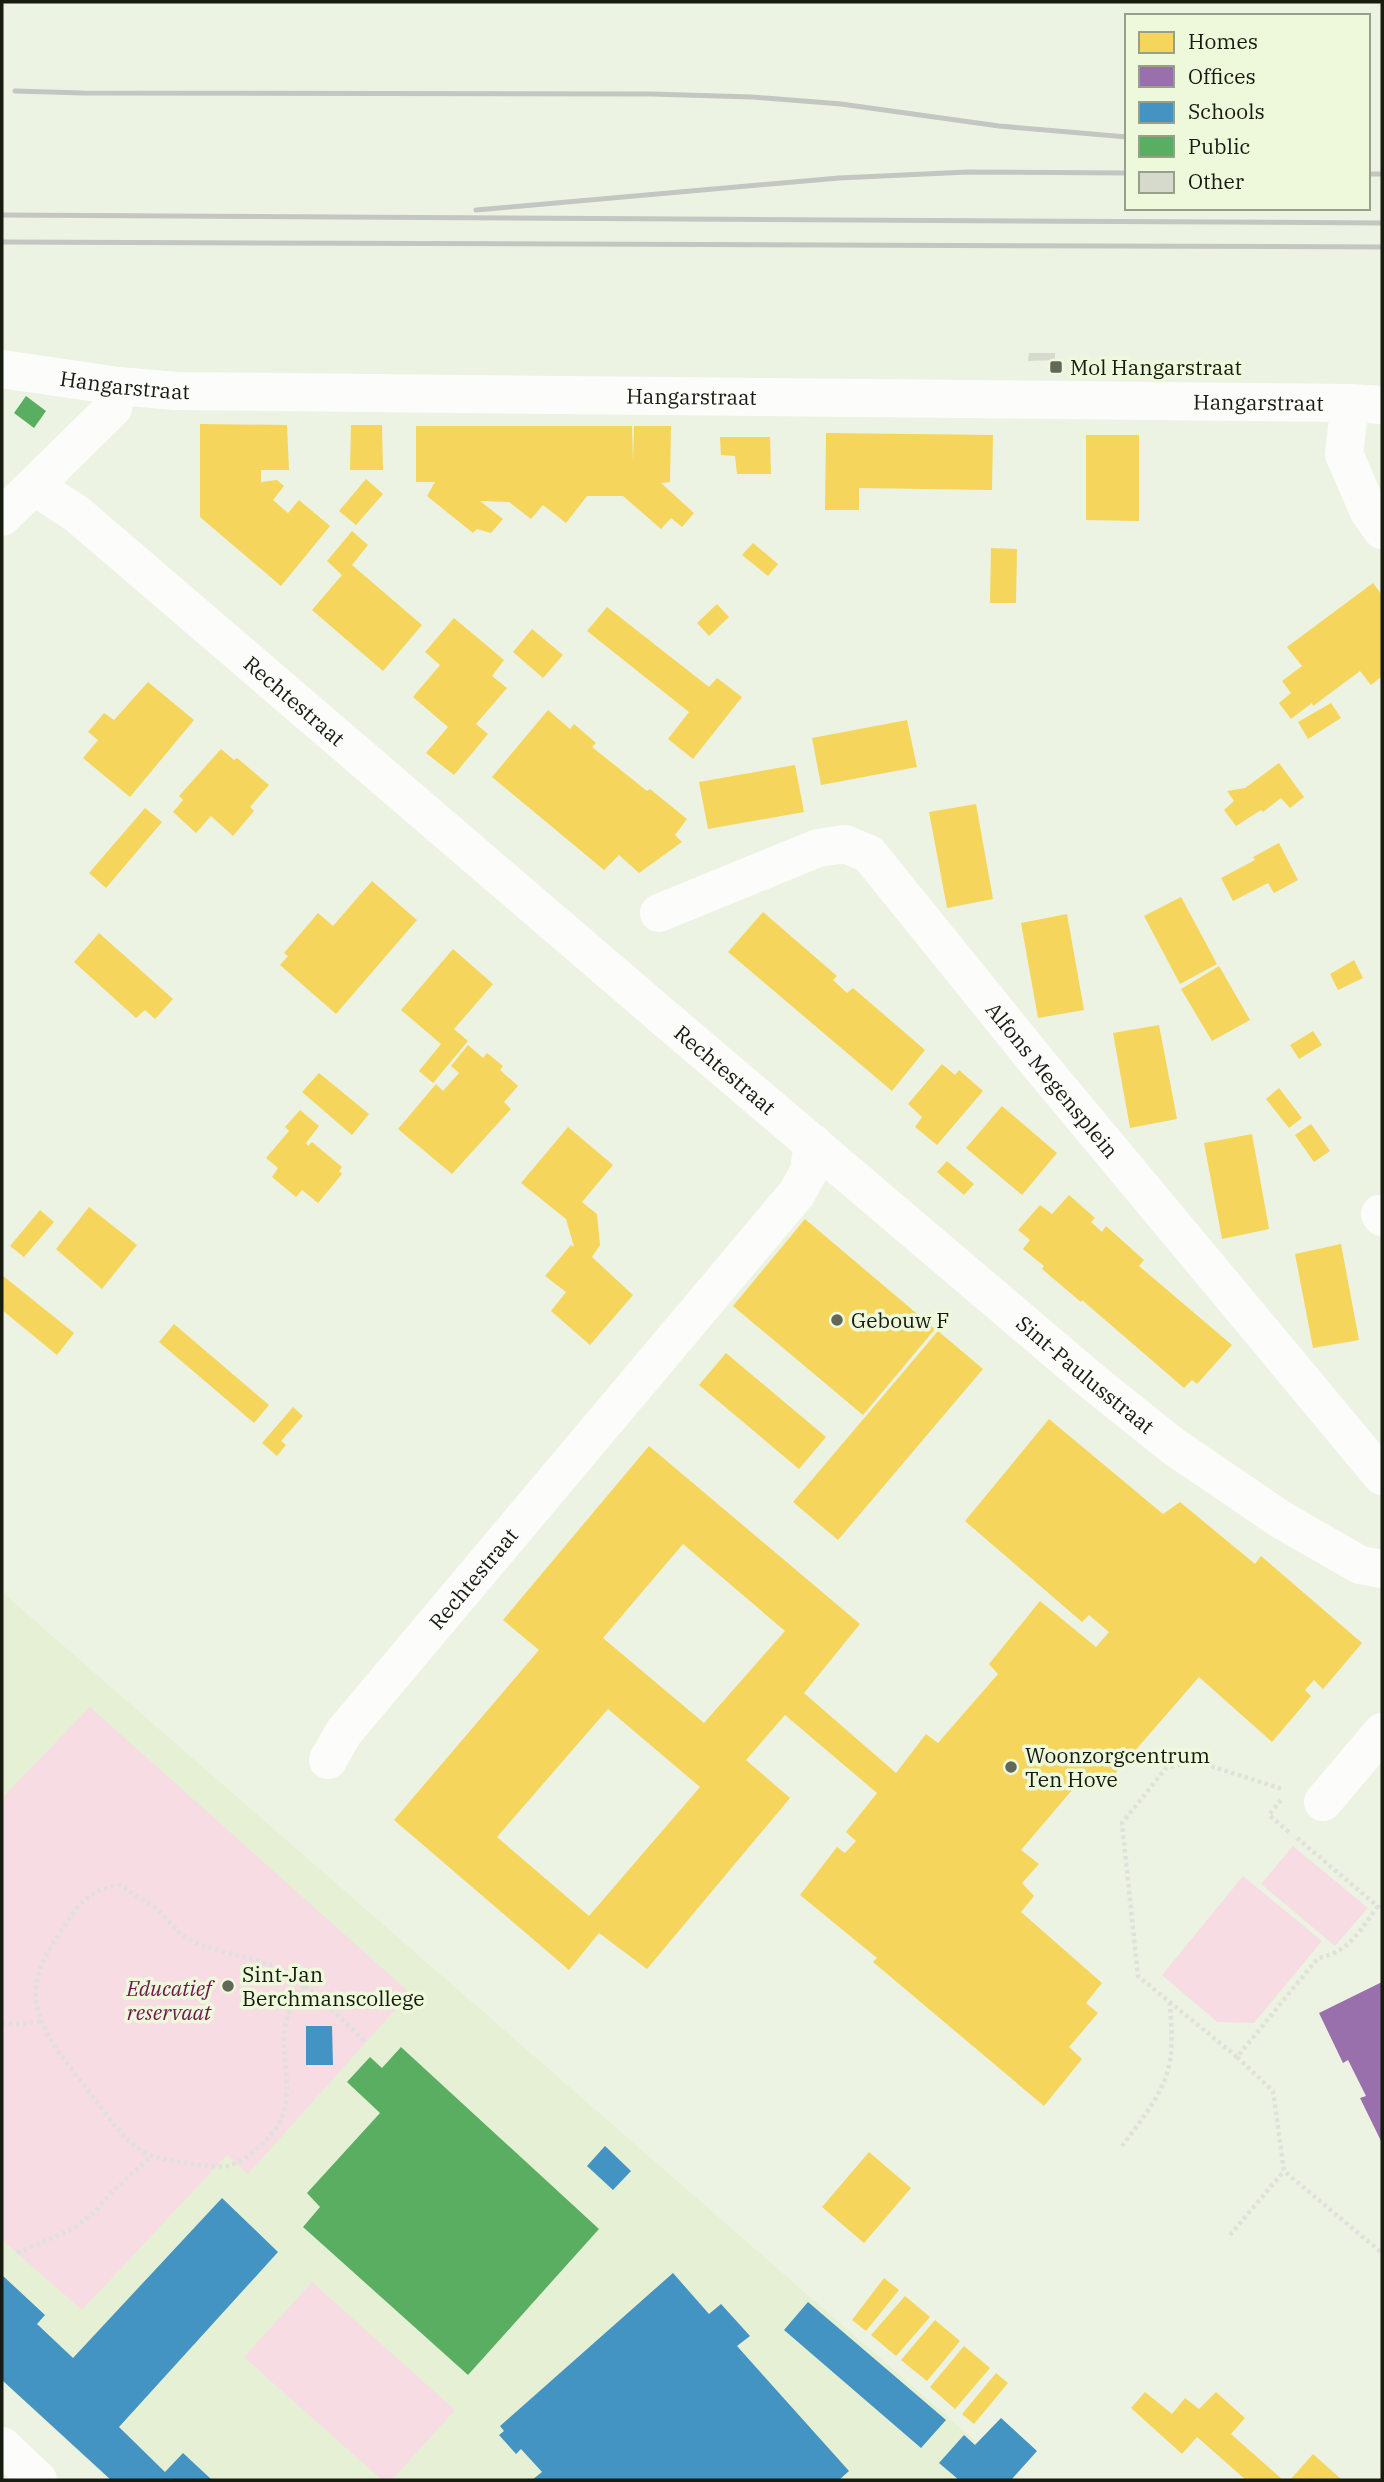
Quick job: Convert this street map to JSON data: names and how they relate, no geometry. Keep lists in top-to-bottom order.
{
  "streets": {
    "street": [
      "Hangarstraat",
      "Rechtestraat",
      "Alfons Megensplein",
      "Sint-Paulusstraat"
    ]
  },
  "crossings": [
    ["Rechtestraat", "Sint-Paulusstraat"]
  ],
  "parks": ["Educatief reservaat"],
  "places": {
    "transit": ["Mol Hangarstraat"],
    "other": ["Gebouw F", "Woonzorgcentrum Ten Hove", "Sint-Jan Berchmanscollege"]
  },
  "legend": [
    "Homes",
    "Offices",
    "Schools",
    "Public",
    "Other"
  ]
}
